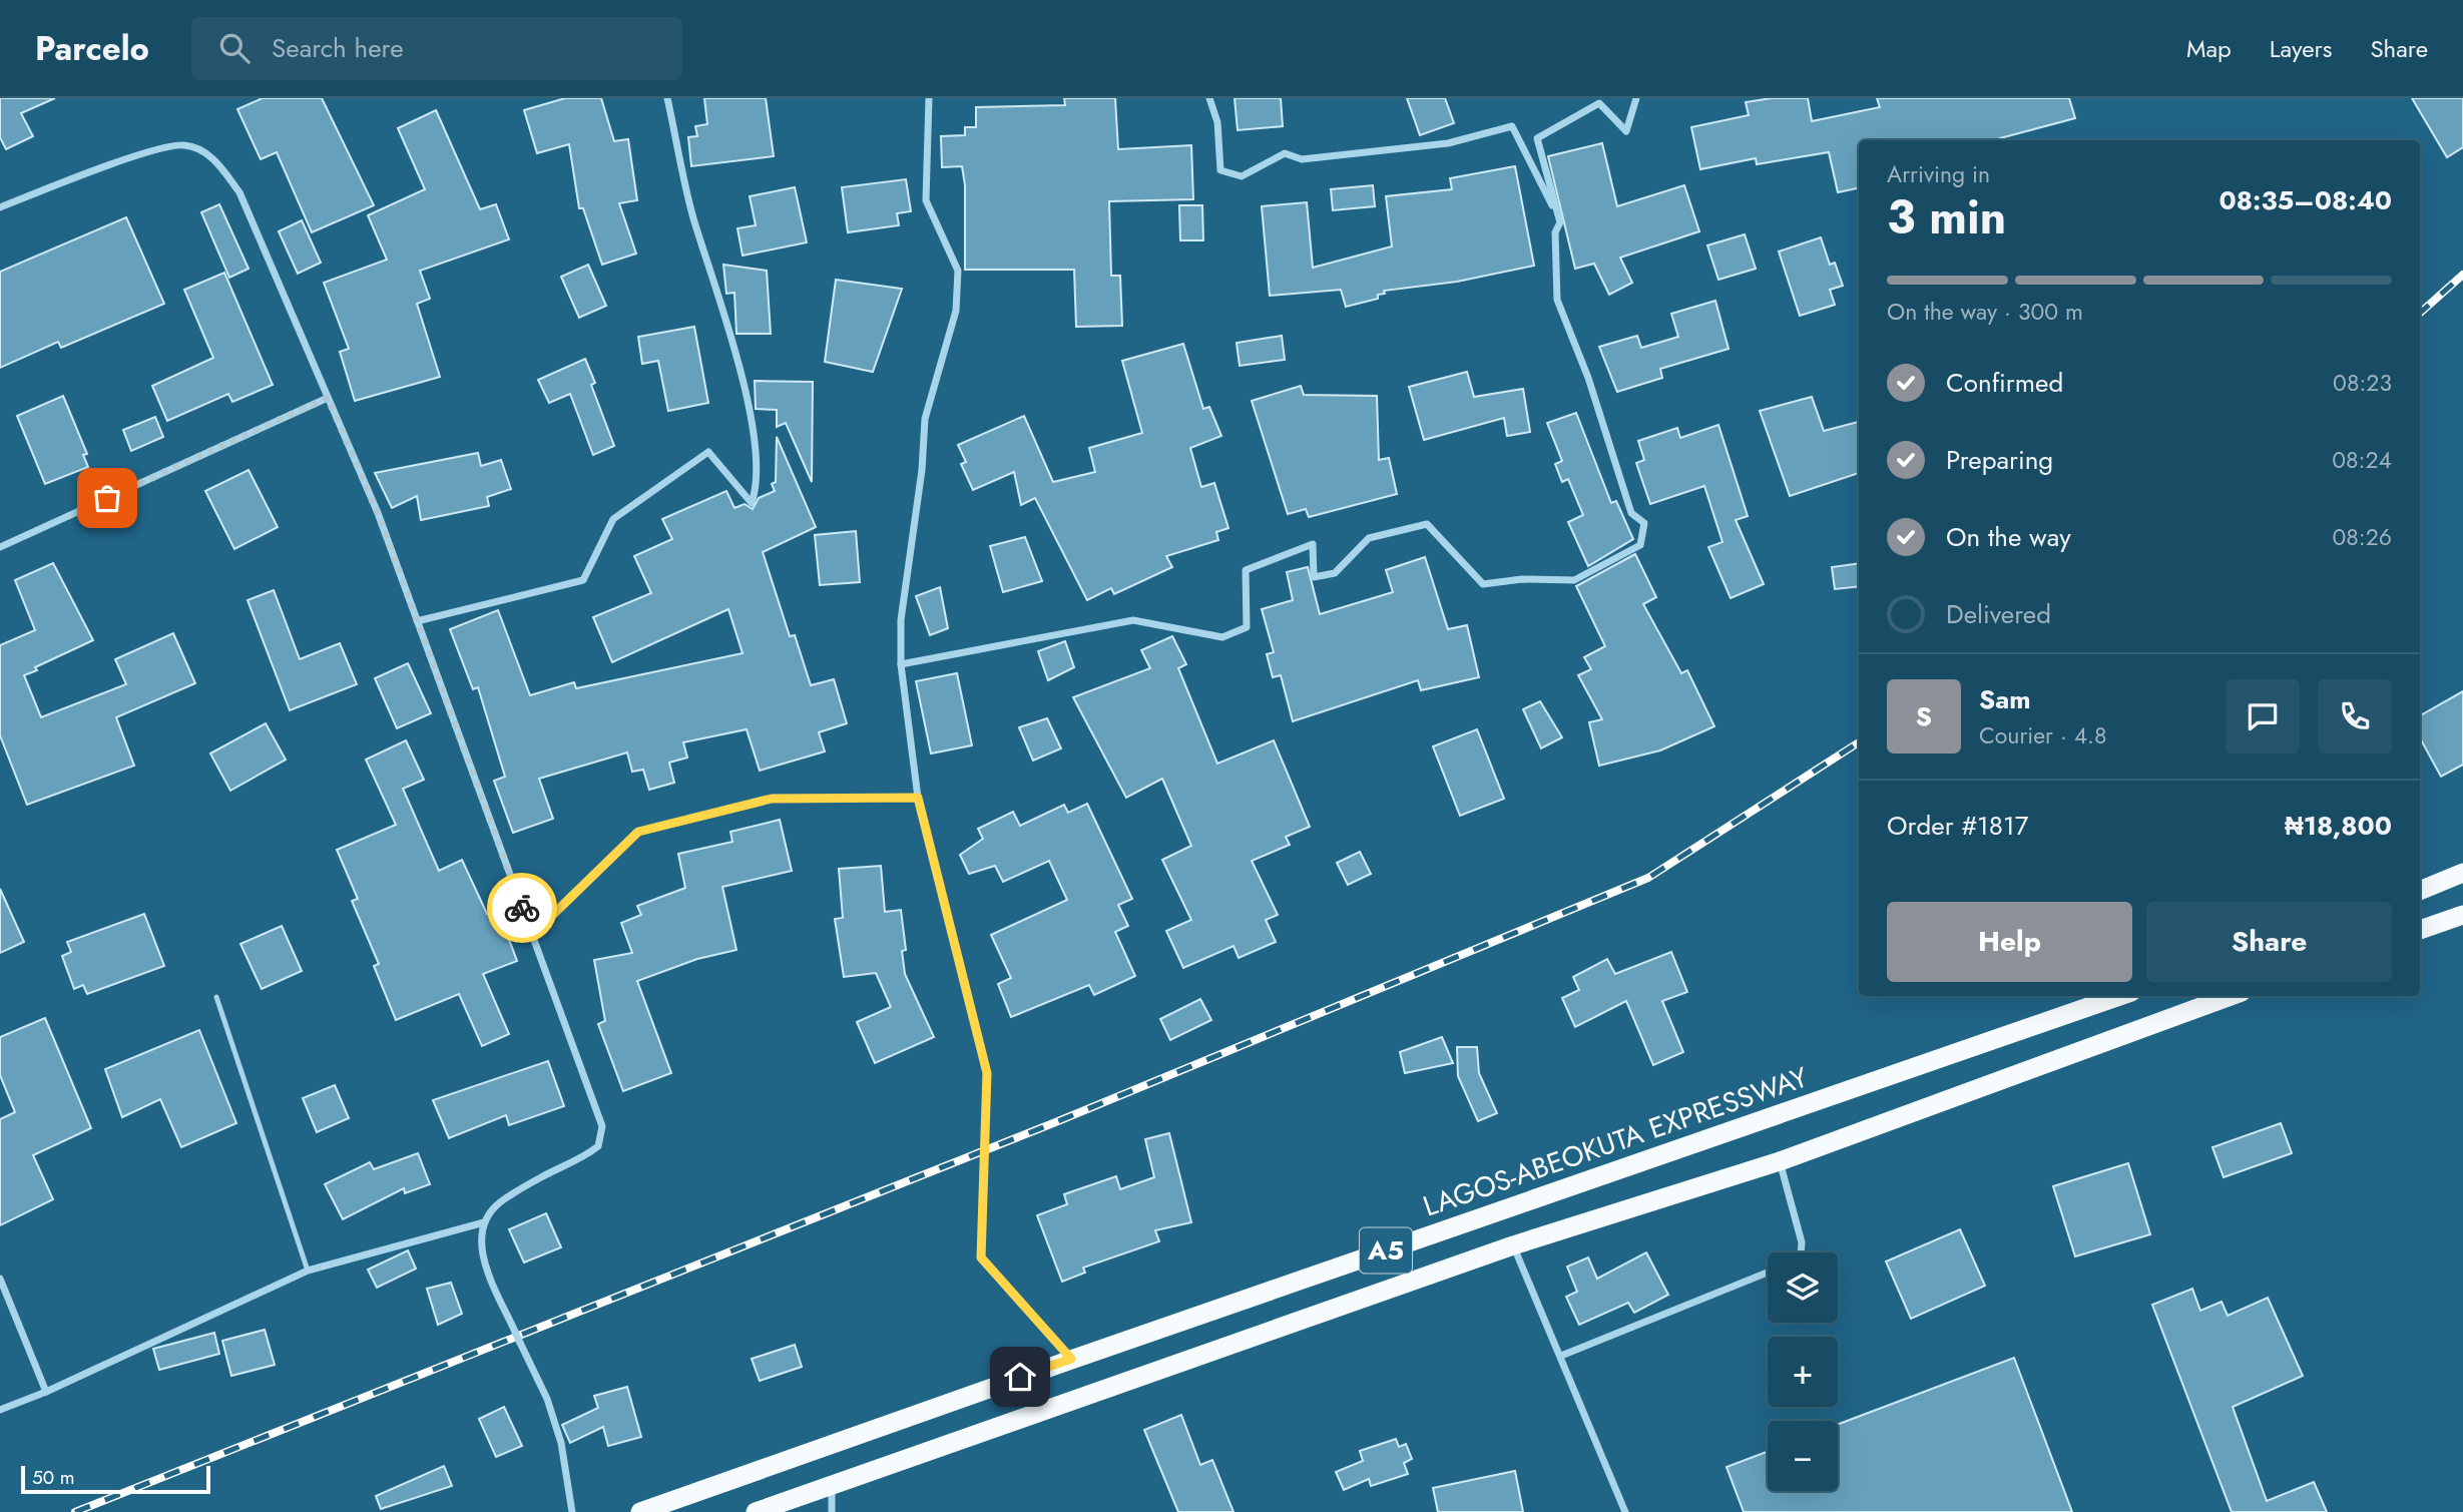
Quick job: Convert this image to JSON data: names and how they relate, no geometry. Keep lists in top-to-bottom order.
{
  "streets": {
    "highway": ["LAGOS-ABEOKUTA EXPRESSWAY", "A5"]
  },
  "scale_bar": "50 m",
  "page": {
    "header": "Parcelo",
    "search": "Search here",
    "nav": ["Map", "Layers", "Share"],
    "heading": ["3 min", "Arriving in", "08:35–08:40"],
    "panel": [
      "Sam",
      "Courier · 4.8",
      "Order #1817",
      "₦18,800"
    ],
    "bar": "On the way · 300 m",
    "list": [
      ["Confirmed", "08:23"],
      ["Preparing", "08:24"],
      ["On the way", "08:26"],
      "Delivered"
    ],
    "round": "S",
    "buttons": ["Help", "Share"],
    "map_buttons": ["+", "−"],
    "scale": "50 m"
  }
}
